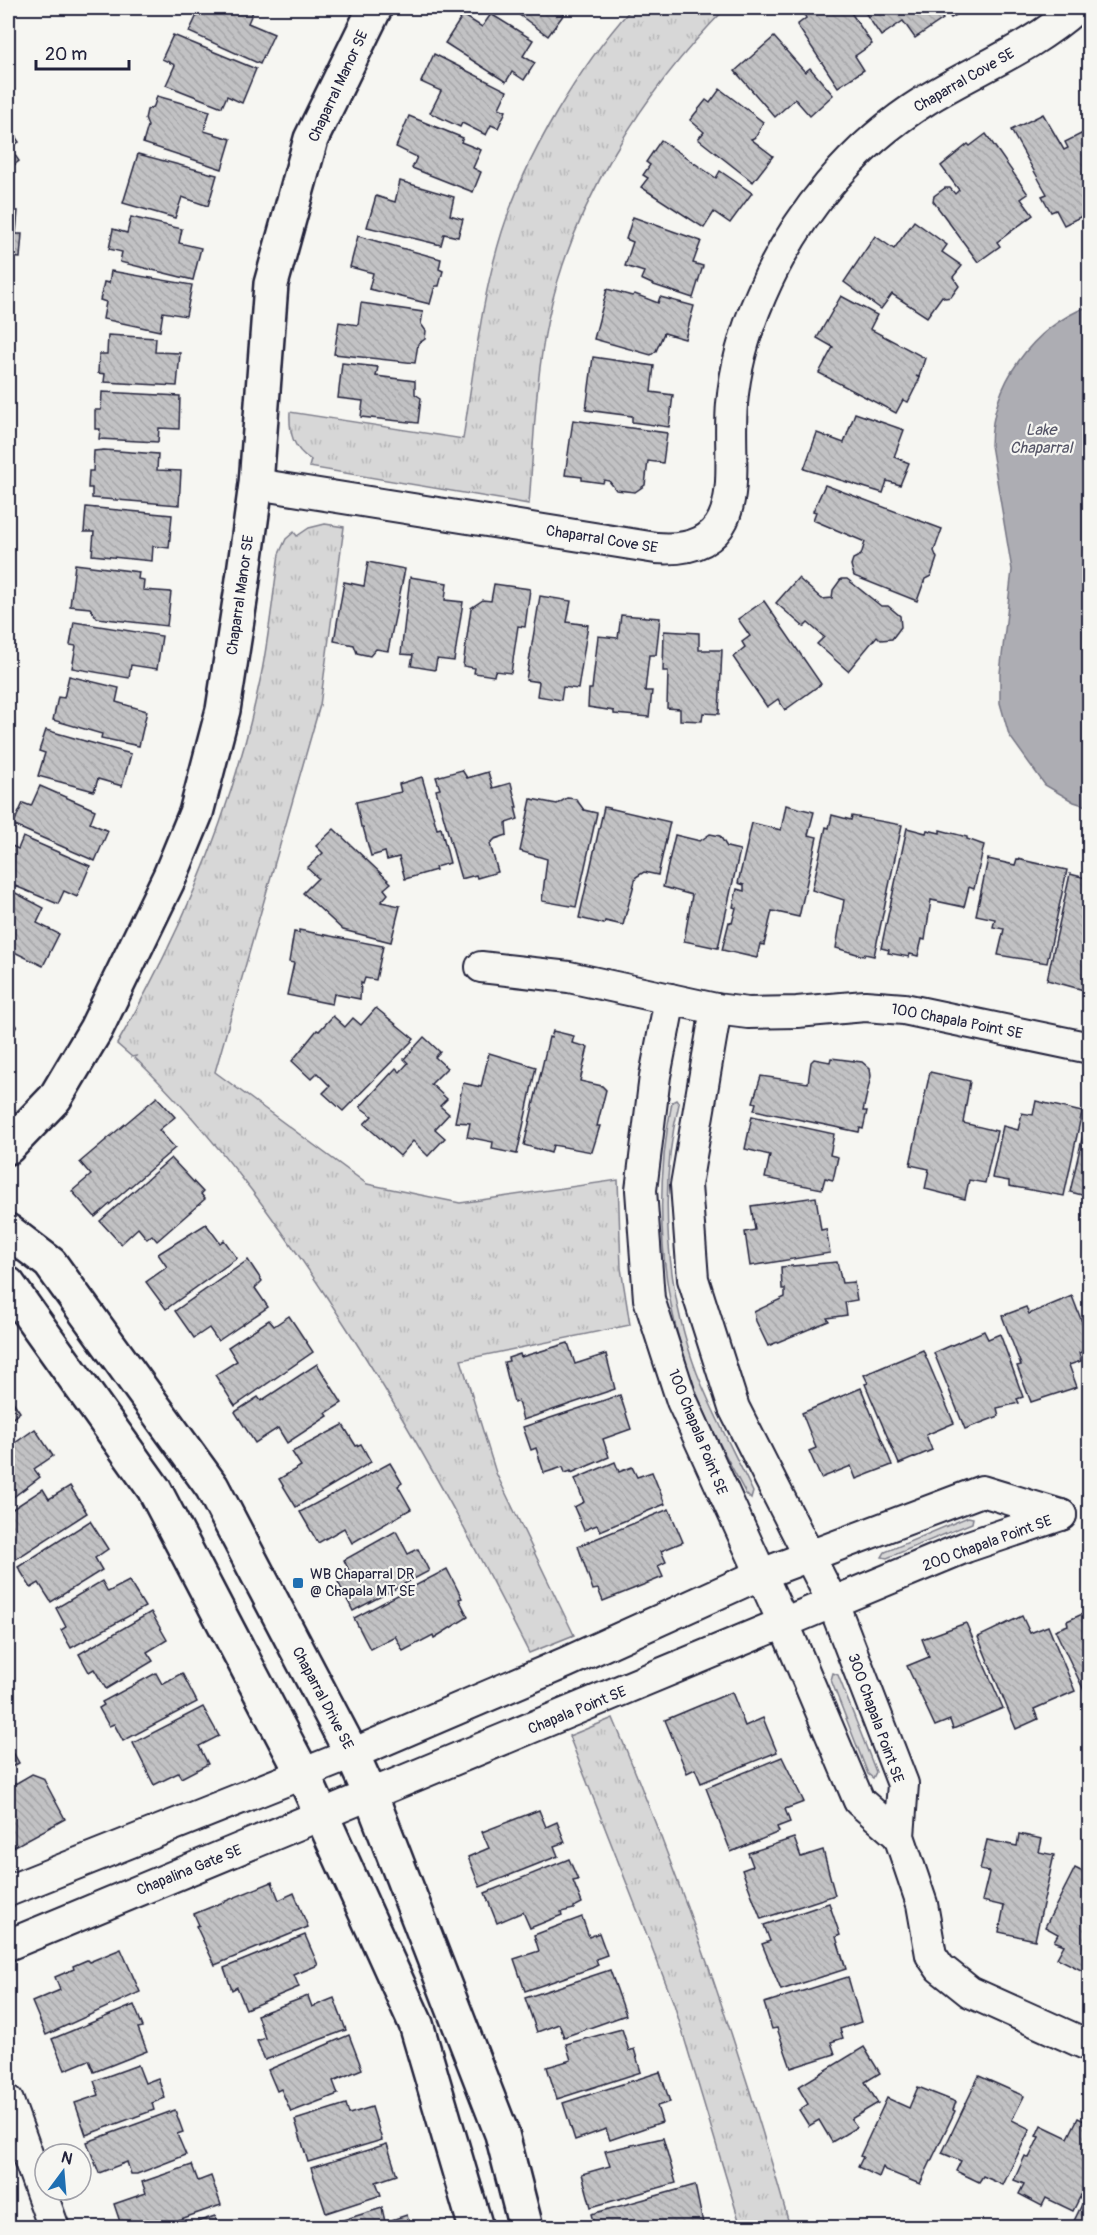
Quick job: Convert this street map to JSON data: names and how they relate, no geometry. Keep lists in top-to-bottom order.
{
  "streets": {
    "street": [
      "Chaparral Cove SE",
      "Chaparral Manor SE",
      "100 Chapala Point SE",
      "200 Chapala Point SE",
      "Chaparral Drive SE",
      "Chapala Point SE",
      "300 Chapala Point SE",
      "Chapalina Gate SE"
    ]
  },
  "crossings": [
    ["Chaparral Cove SE", "Chaparral Manor SE"],
    ["200 Chapala Point SE", "Chapala Point SE"],
    ["200 Chapala Point SE", "300 Chapala Point SE"],
    ["Chaparral Drive SE", "Chapala Point SE"],
    ["Chaparral Drive SE", "Chapalina Gate SE"],
    ["Chapala Point SE", "300 Chapala Point SE"],
    ["Chapala Point SE", "Chapalina Gate SE"]
  ],
  "water": ["Lake Chaparral"],
  "places": {
    "transit": ["WB Chaparral DR @ Chapala MT SE"]
  },
  "scale_bar": "20 m",
  "north": "top"
}
